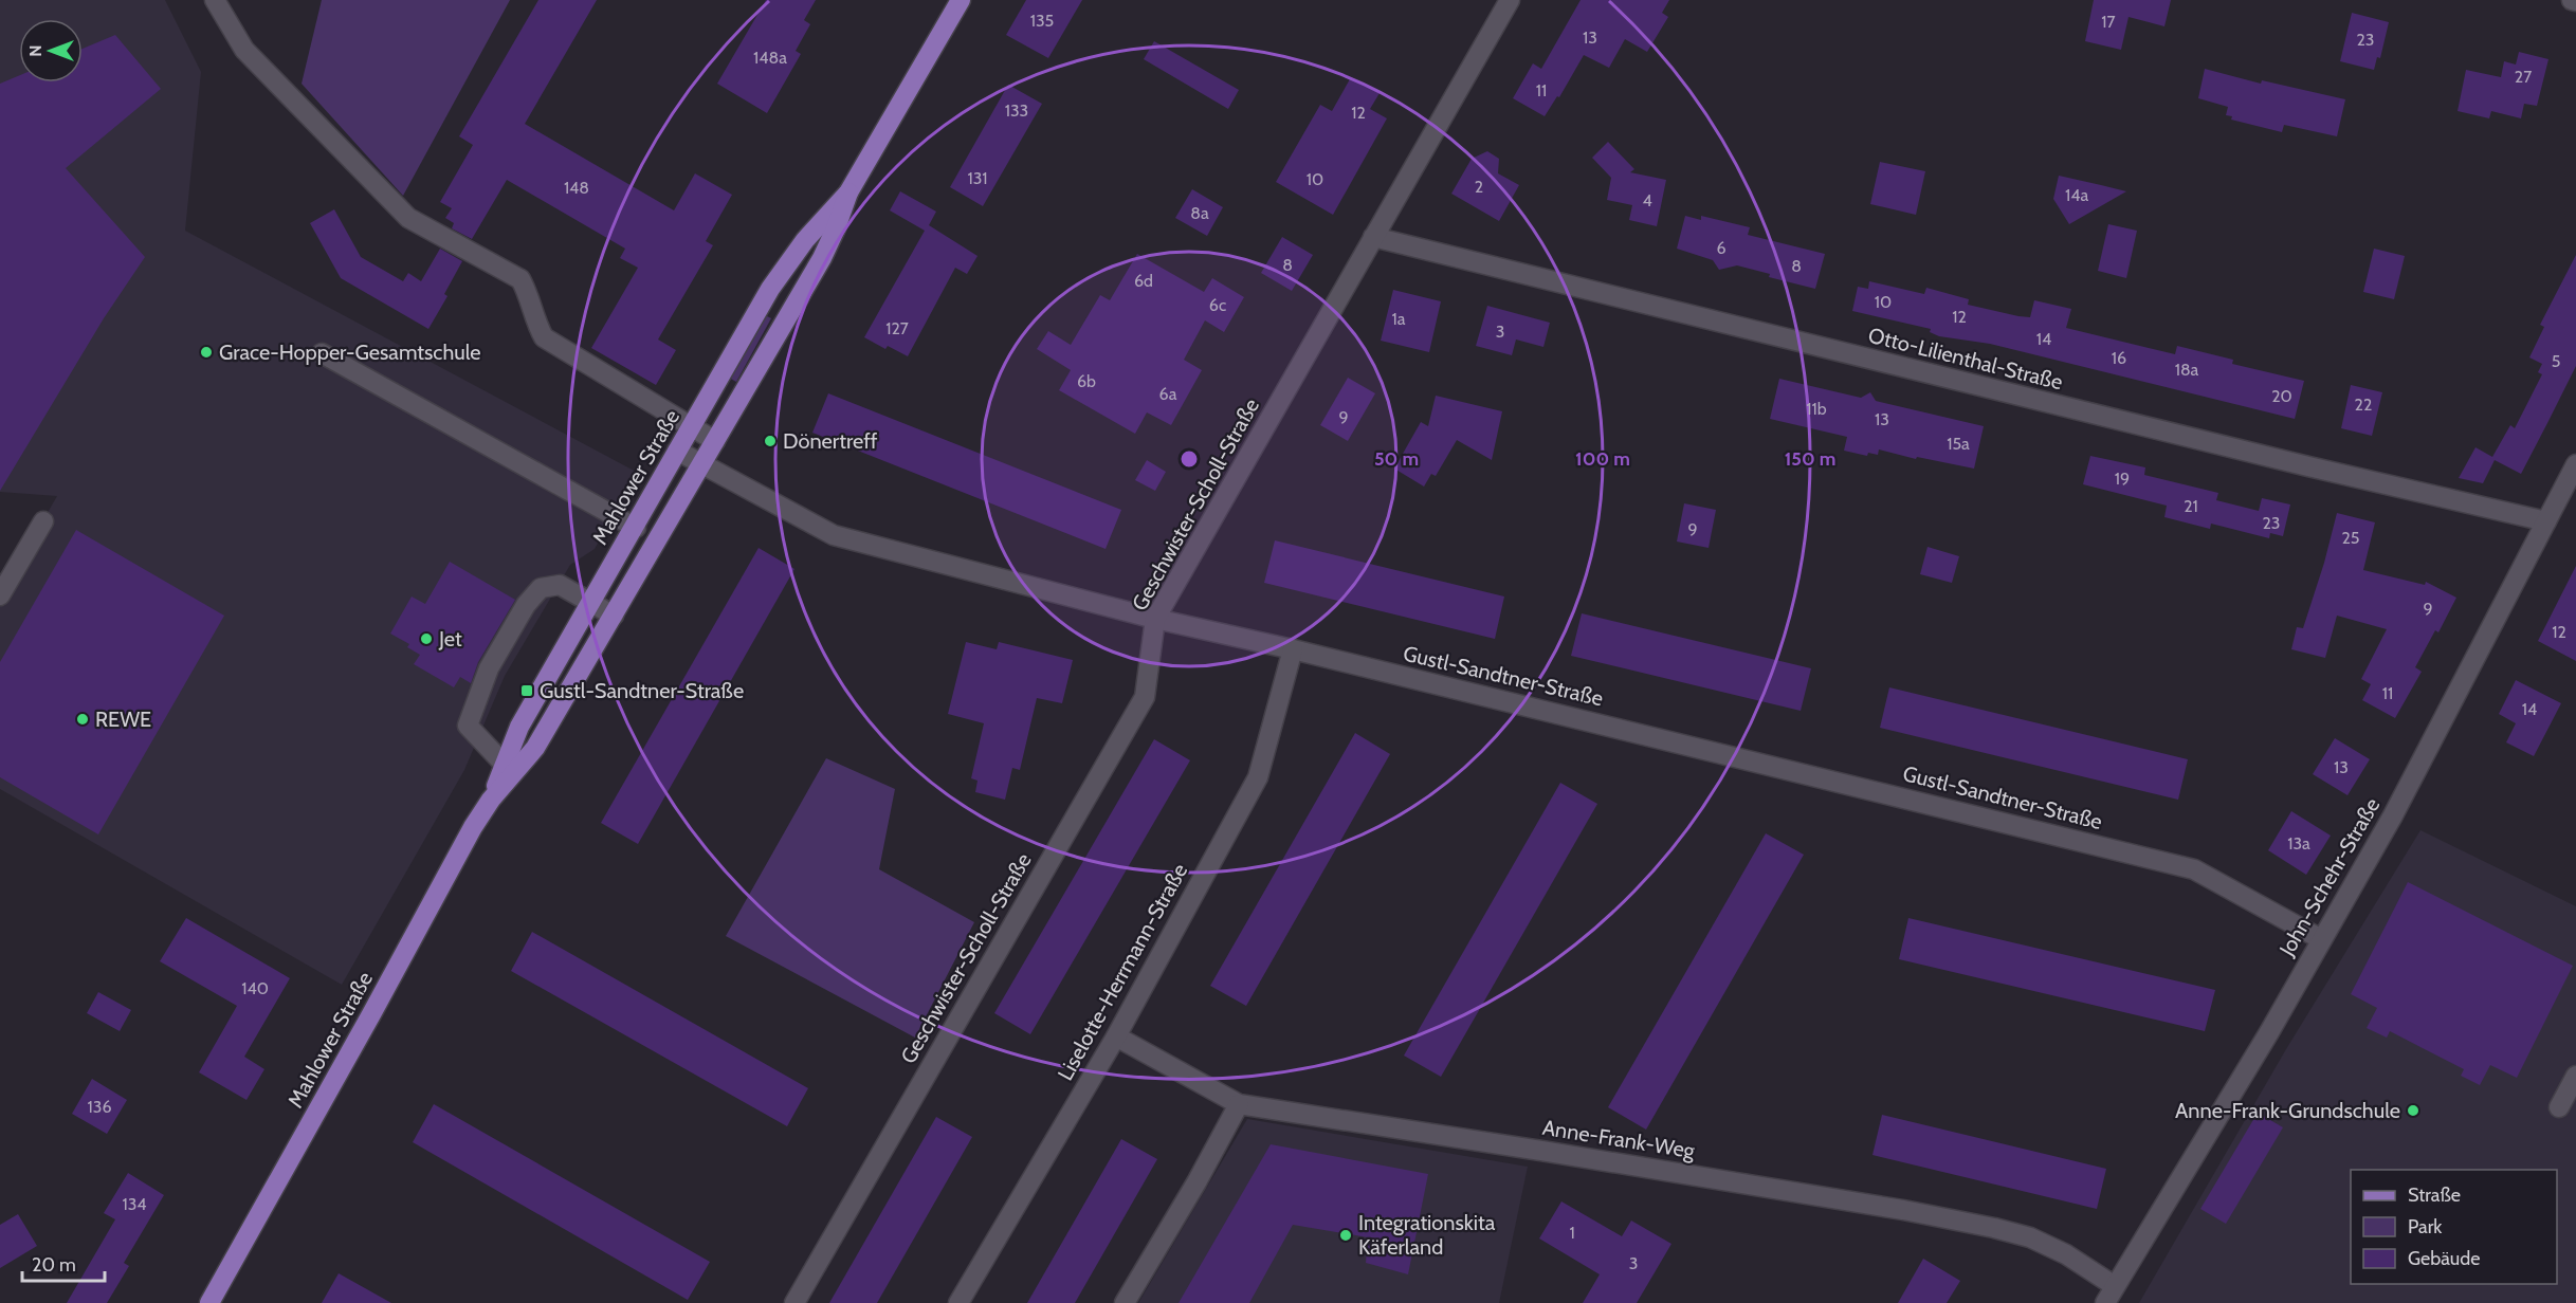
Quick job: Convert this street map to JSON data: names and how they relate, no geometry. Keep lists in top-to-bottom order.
{
  "streets": {
    "main road": ["Mahlower Straße"],
    "street": [
      "Otto-Lilienthal-Straße",
      "Geschwister-Scholl-Straße",
      "Gustl-Sandtner-Straße",
      "John-Schehr-Straße",
      "Liselotte-Herrmann-Straße",
      "Anne-Frank-Weg"
    ]
  },
  "crossings": [
    ["Otto-Lilienthal-Straße", "Geschwister-Scholl-Straße"],
    ["Otto-Lilienthal-Straße", "John-Schehr-Straße"],
    ["Mahlower Straße", "Gustl-Sandtner-Straße"],
    ["Geschwister-Scholl-Straße", "Gustl-Sandtner-Straße"],
    ["Gustl-Sandtner-Straße", "John-Schehr-Straße"],
    ["Gustl-Sandtner-Straße", "Liselotte-Herrmann-Straße"],
    ["John-Schehr-Straße", "Anne-Frank-Weg"],
    ["Liselotte-Herrmann-Straße", "Anne-Frank-Weg"]
  ],
  "places": {
    "other": [
      "Grace-Hopper-Gesamtschule",
      "Dönertreff",
      "Jet",
      "REWE",
      "Anne-Frank-Grundschule",
      "Integrationskita Käferland"
    ],
    "transit": ["Gustl-Sandtner-Straße"]
  },
  "house_numbers": [
    "135",
    "17",
    "13",
    "23",
    "148a",
    "27",
    "11",
    "133",
    "12",
    "131",
    "10",
    "2",
    "148",
    "14a",
    "4",
    "8a",
    "6",
    "8",
    "8",
    "6d",
    "10",
    "6c",
    "12",
    "1a",
    "127",
    "3",
    "14",
    "16",
    "5",
    "18a",
    "6b",
    "6a",
    "20",
    "22",
    "11b",
    "9",
    "13",
    "15a",
    "19",
    "21",
    "23",
    "9",
    "25",
    "9",
    "12",
    "11",
    "14",
    "13",
    "13a",
    "140",
    "136",
    "134",
    "1",
    "3"
  ],
  "legend": ["Straße", "Park", "Gebäude"],
  "scale_bar": "20 m",
  "north": "left",
  "rings": ["50 m", "100 m", "150 m"]
}
